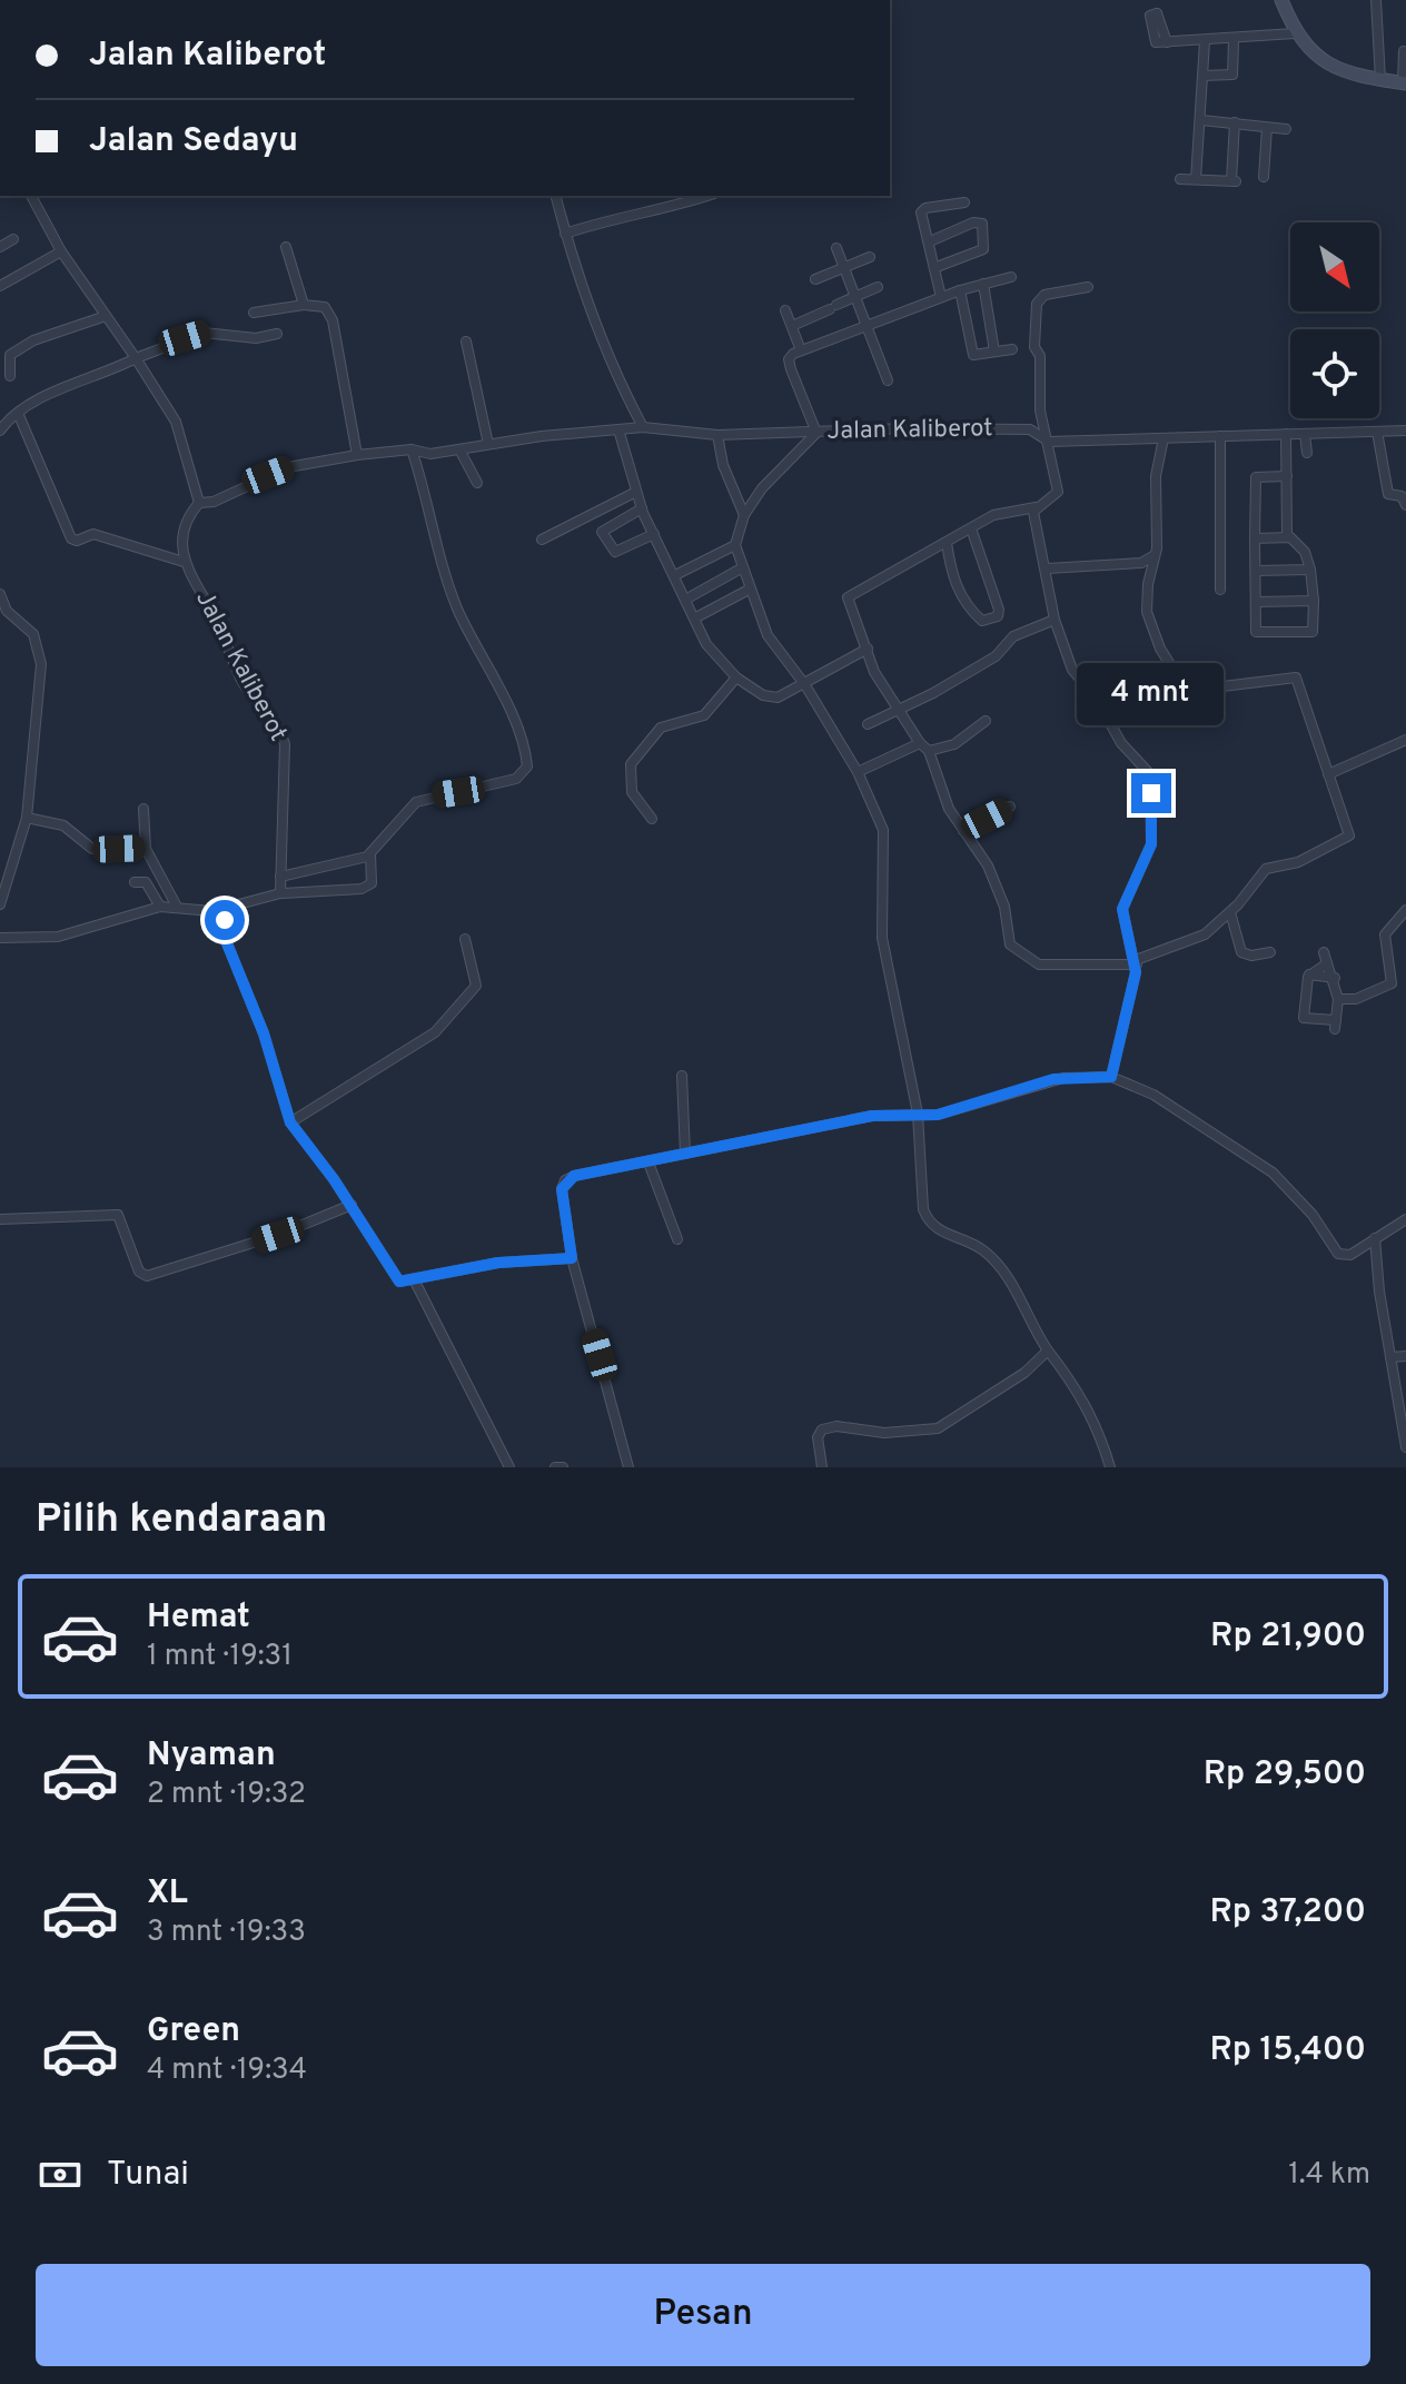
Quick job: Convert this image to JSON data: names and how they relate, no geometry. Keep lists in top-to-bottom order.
{
  "streets": {
    "street": ["Jalan Kaliberot"]
  },
  "north": "bottom right",
  "page": {
    "banner": ["Jalan Kaliberot", "Jalan Sedayu"],
    "bubble": "4 mnt",
    "heading": "Pilih kendaraan",
    "list": [
      {
        "name": "Hemat",
        "note": "1 mnt · 19:31",
        "value": "Rp 21,900"
      },
      {
        "name": "Nyaman",
        "note": "2 mnt · 19:32",
        "value": "Rp 29,500"
      },
      {
        "name": "XL",
        "note": "3 mnt · 19:33",
        "value": "Rp 37,200"
      },
      {
        "name": "Green",
        "note": "4 mnt · 19:34",
        "value": "Rp 15,400"
      }
    ],
    "pay": ["Tunai", "1.4 km"],
    "buttons": "Pesan"
  }
}
